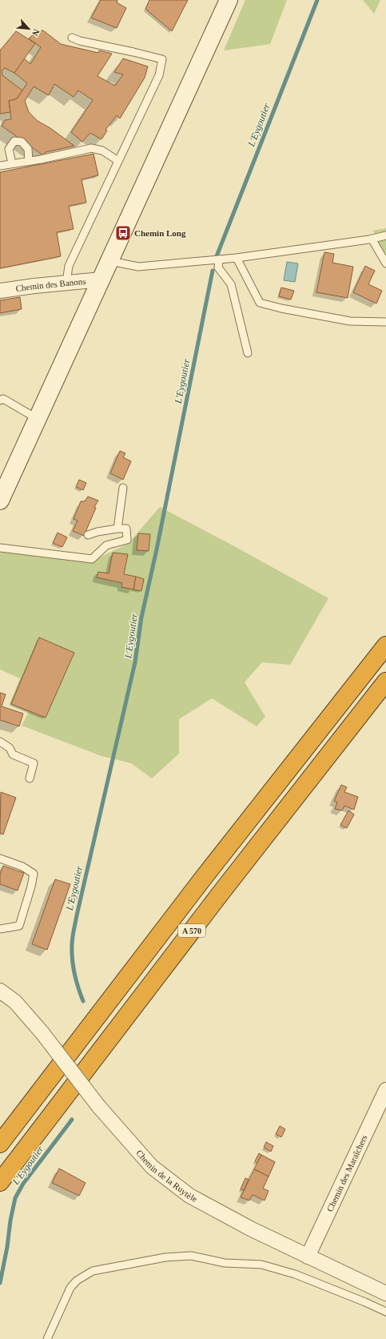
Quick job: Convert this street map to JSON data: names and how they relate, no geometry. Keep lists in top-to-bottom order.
{
  "streets": {
    "highway": ["A 570"],
    "street": ["Chemin des Banons", "Chemin des Maraîchers", "Chemin de la Ruytèle"]
  },
  "crossings": [
    ["Chemin des Maraîchers", "Chemin de la Ruytèle"]
  ],
  "water": ["L'Eygoutier"],
  "places": {
    "bus stop": ["Chemin Long"]
  },
  "north": "bottom right"
}
